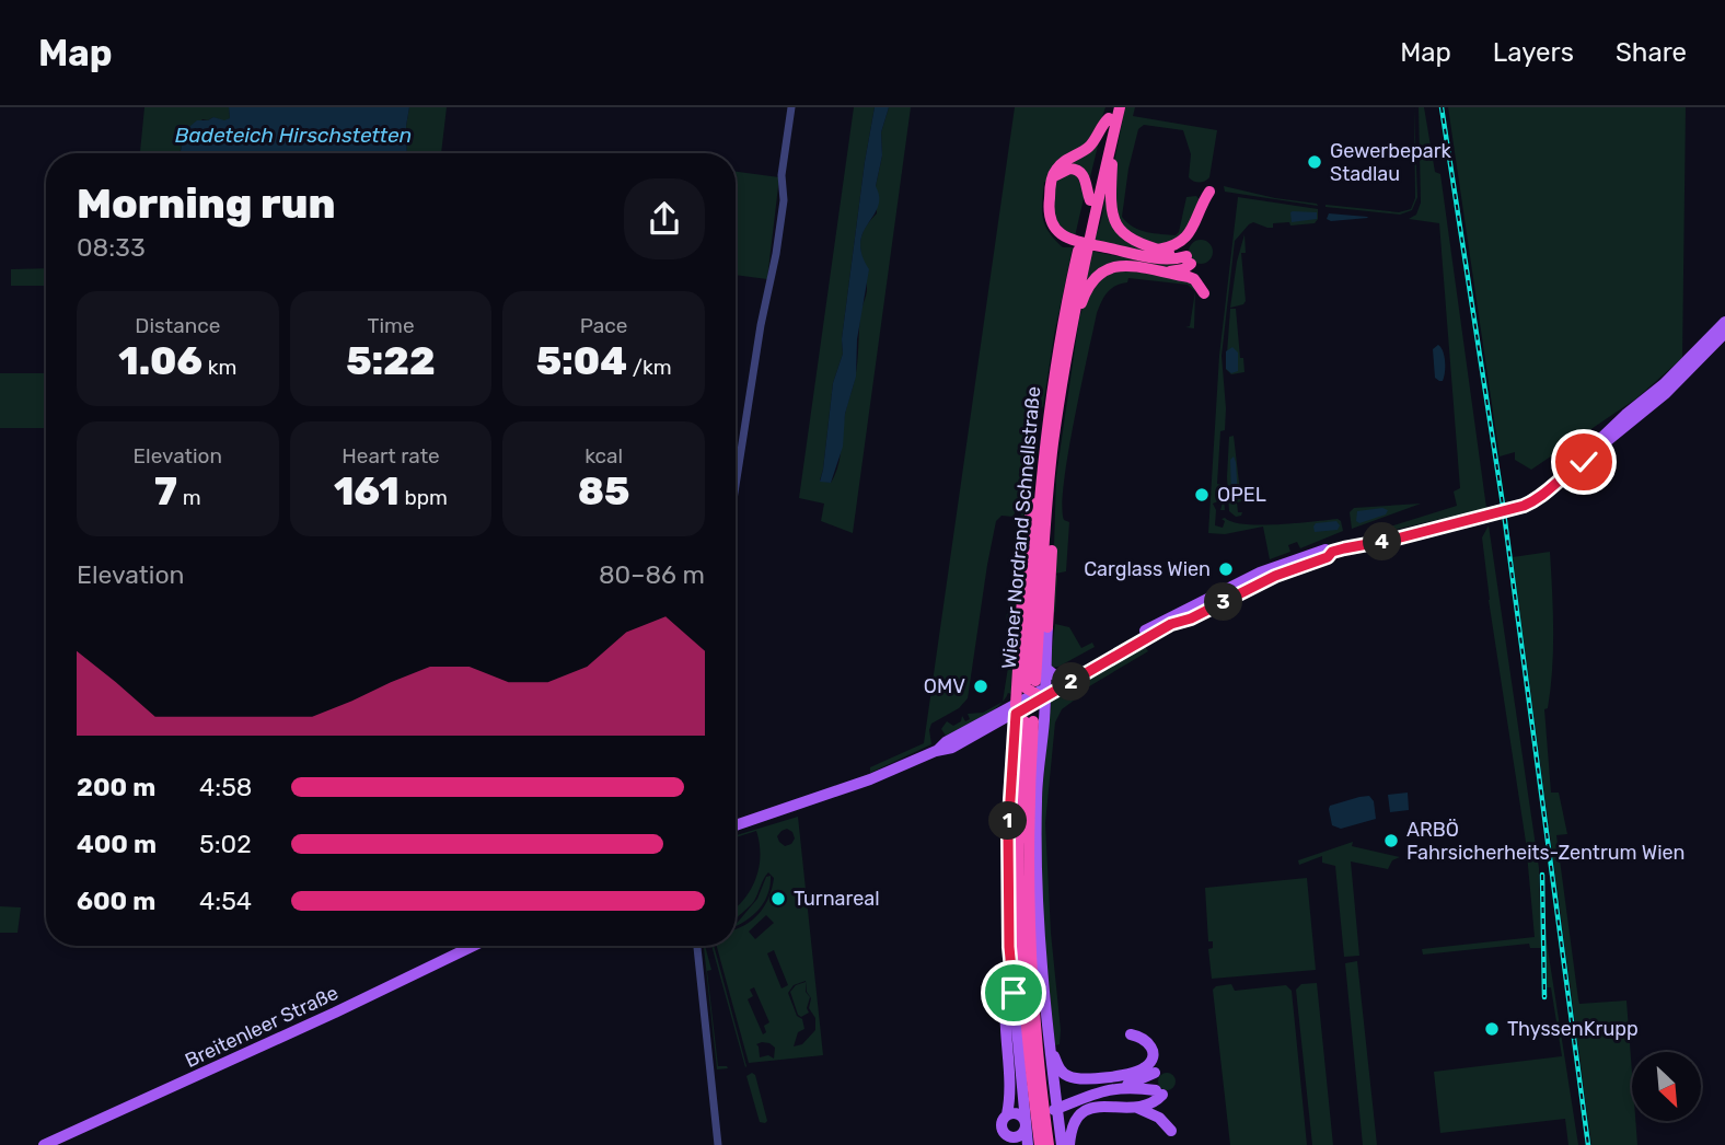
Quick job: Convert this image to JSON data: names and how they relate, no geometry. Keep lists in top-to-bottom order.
{
  "streets": {
    "highway": ["Wiener Nordrand Schnellstraße"],
    "main road": ["Breitenleer Straße"]
  },
  "water": ["Badeteich Hirschstetten"],
  "places": [
    "Gewerbepark Stadlau",
    "OPEL",
    "Carglass Wien",
    "OMV",
    "ARBÖ Fahrsicherheits-Zentrum Wien",
    "Turnareal",
    "ThyssenKrupp"
  ],
  "north": "bottom right",
  "page": {
    "header": "Map",
    "nav": ["Map", "Layers", "Share"],
    "heading": ["Morning run", "08:33"],
    "stats": [
      ["Distance", "1.06 km"],
      ["Time", "5:22"],
      ["Pace", "5:04 /km"],
      ["Elevation", "7 m"],
      ["Heart rate", "161 bpm"],
      ["kcal", "85"]
    ],
    "pins": [
      "4",
      "3",
      "2",
      "1"
    ],
    "chart": ["Elevation", "80–86 m"],
    "list": [
      {
        "name": "200 m",
        "note": "4:58"
      },
      {
        "name": "400 m",
        "note": "5:02"
      },
      {
        "name": "600 m",
        "note": "4:54"
      }
    ]
  }
}
